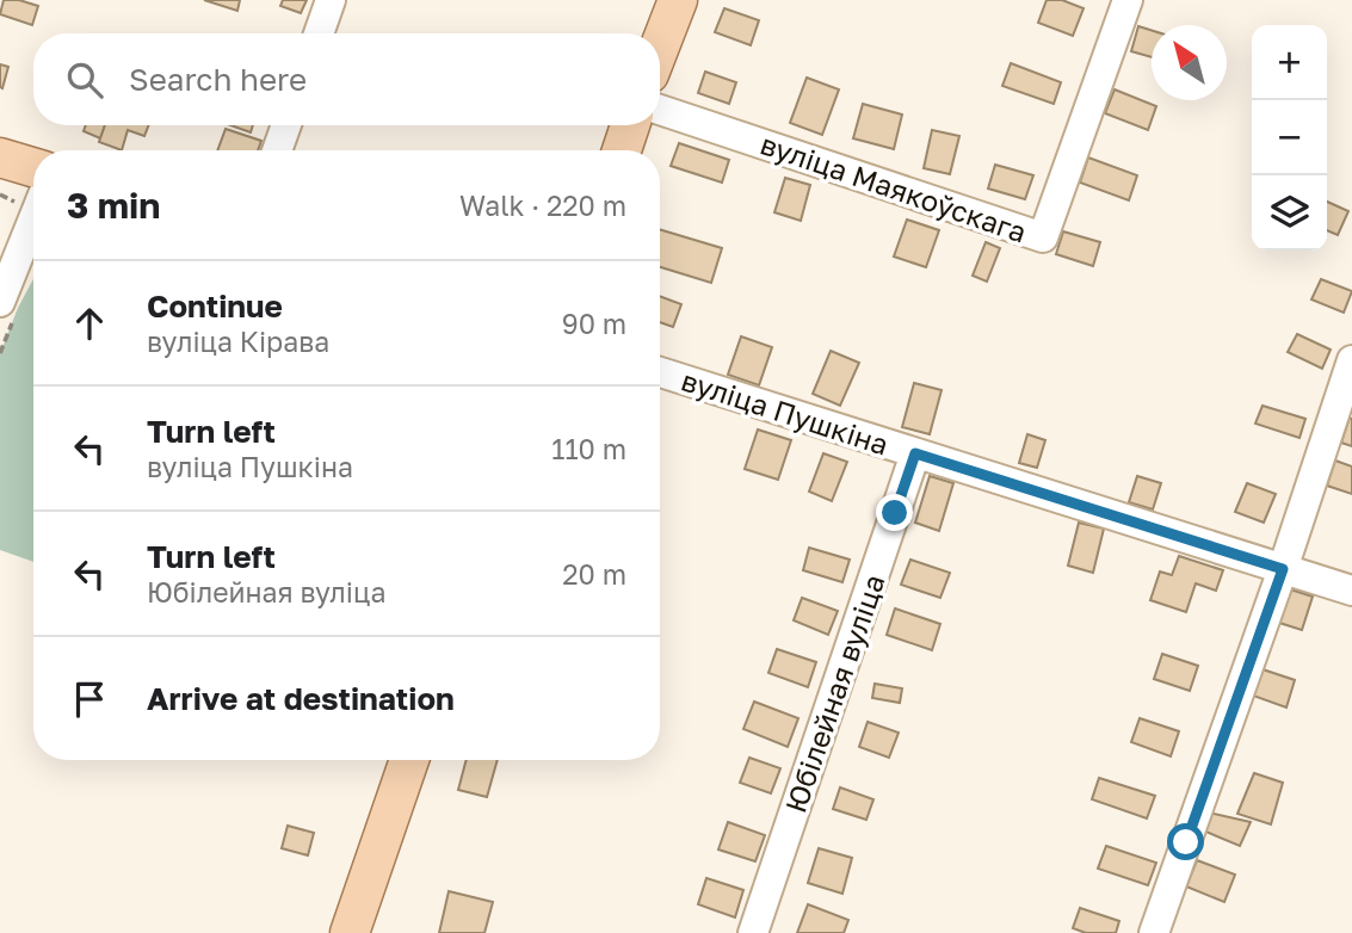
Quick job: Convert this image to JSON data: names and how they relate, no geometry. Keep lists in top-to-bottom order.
{
  "streets": {
    "street": ["вуліца Маякоўскага", "вуліца Пушкіна", "Юбілейная вуліца"]
  },
  "crossings": [
    ["вуліца Пушкіна", "Юбілейная вуліца"]
  ],
  "north": "top left",
  "page": {
    "map_buttons": ["+", "−"],
    "search": "Search here",
    "heading": ["3 min", "Walk · 220 m"],
    "list": [
      ["Continue", "вуліца Кірава", "90 m"],
      ["Turn left", "вуліца Пушкіна", "110 m"],
      ["Turn left", "Юбілейная вуліца", "20 m"],
      "Arrive at destination"
    ]
  }
}
